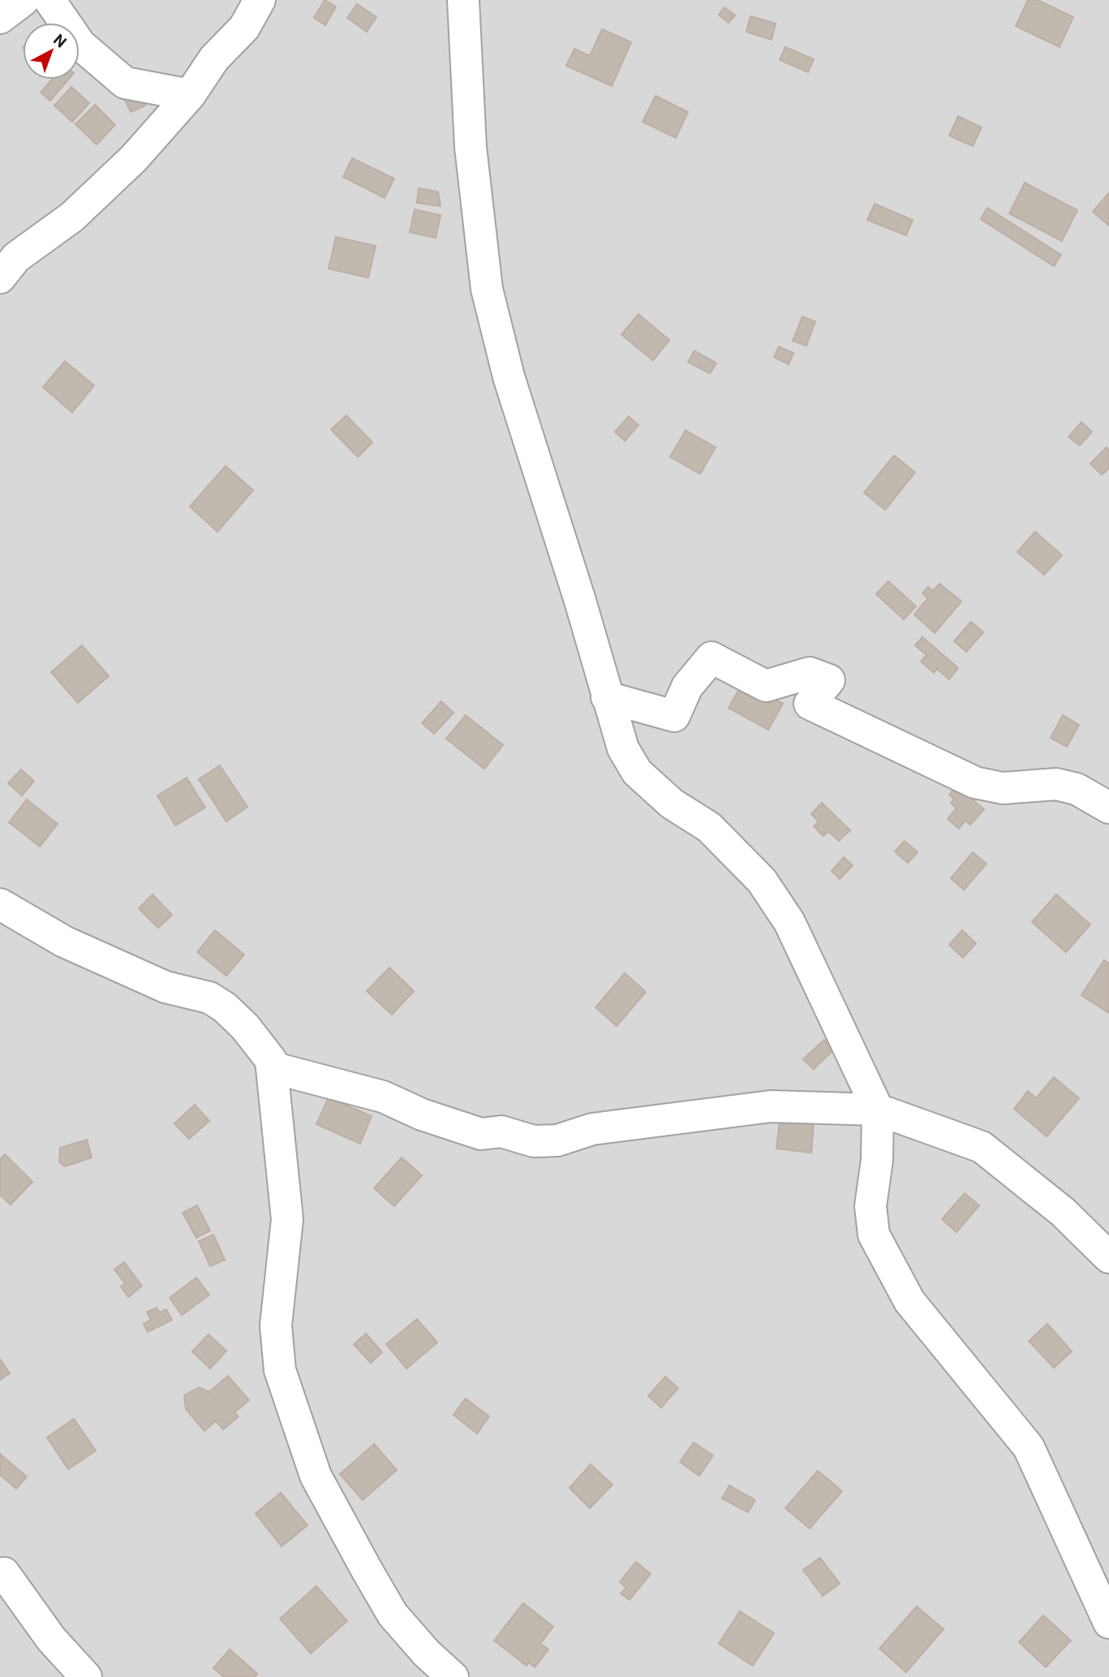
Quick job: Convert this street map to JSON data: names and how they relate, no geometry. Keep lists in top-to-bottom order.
{
  "north": "top right"
}
